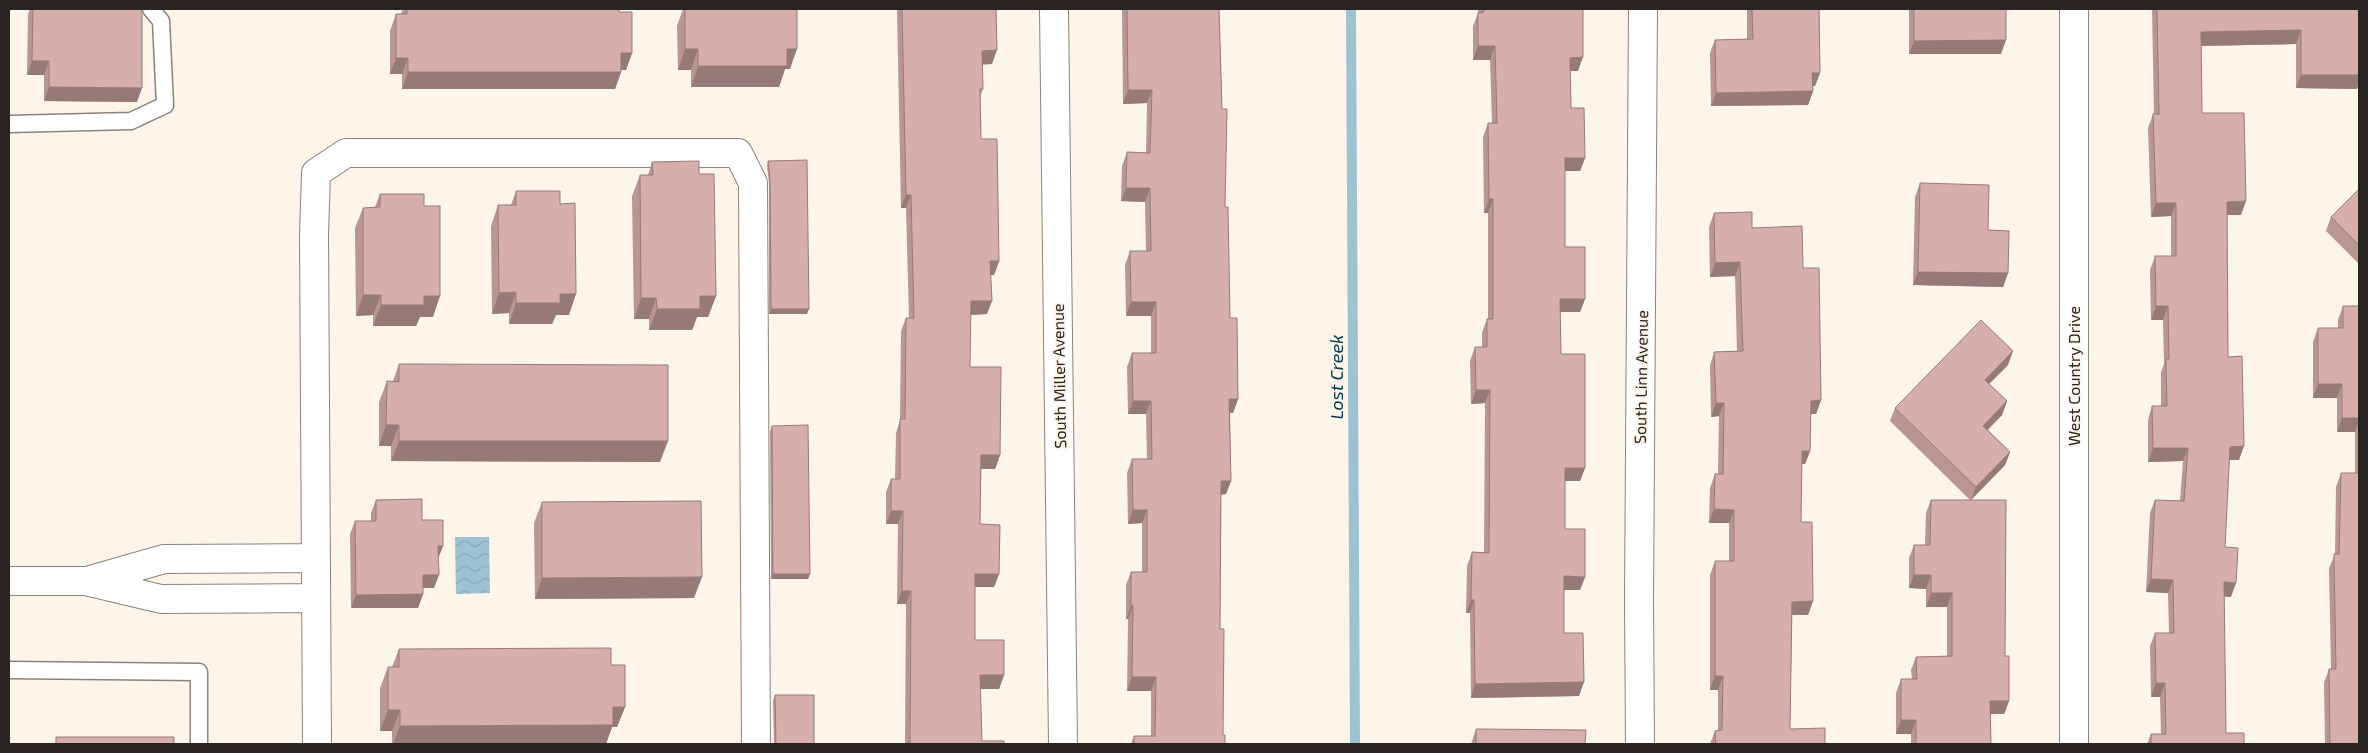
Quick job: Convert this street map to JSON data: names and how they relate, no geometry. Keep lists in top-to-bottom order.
{
  "streets": {
    "street": ["South Miller Avenue", "West Country Drive", "South Linn Avenue"]
  },
  "water": ["Lost Creek"]
}
